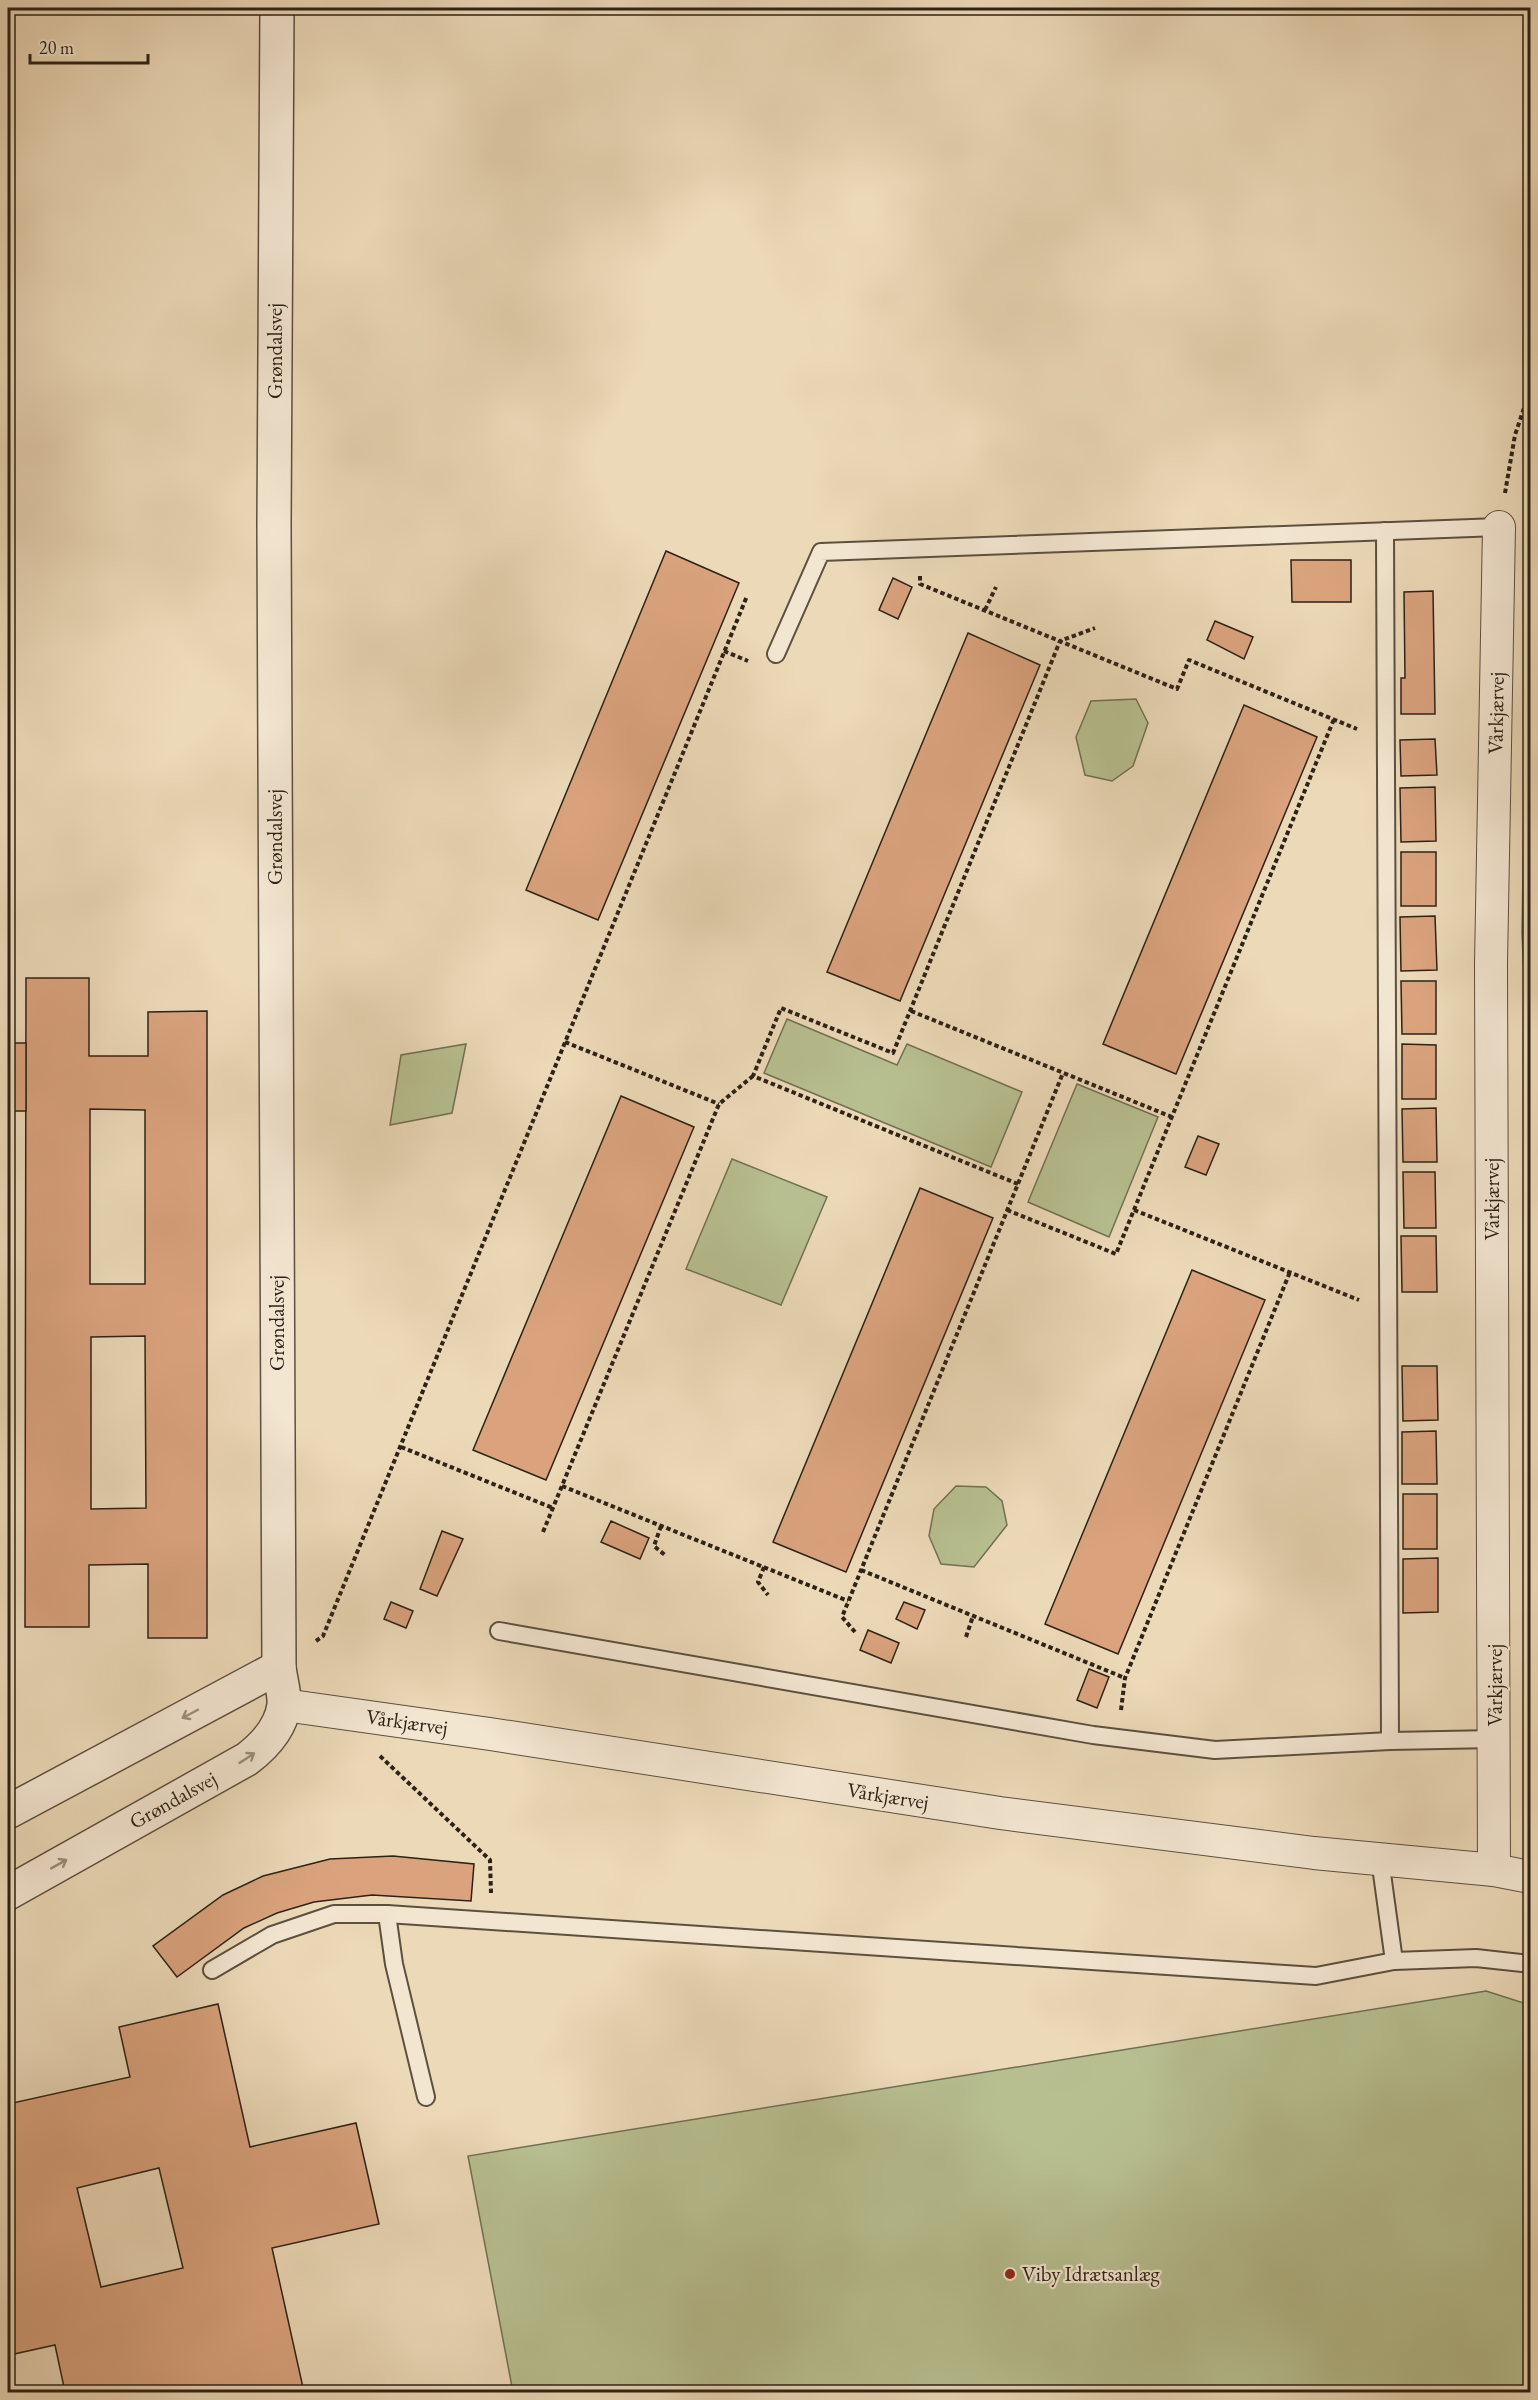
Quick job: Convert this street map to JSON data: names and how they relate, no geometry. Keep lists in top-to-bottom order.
{
  "streets": {
    "street": ["Grøndalsvej", "Vårkjærvej"]
  },
  "crossings": [
    ["Grøndalsvej", "Vårkjærvej"]
  ],
  "places": ["Viby Idrætsanlæg"],
  "scale_bar": "20 m"
}
